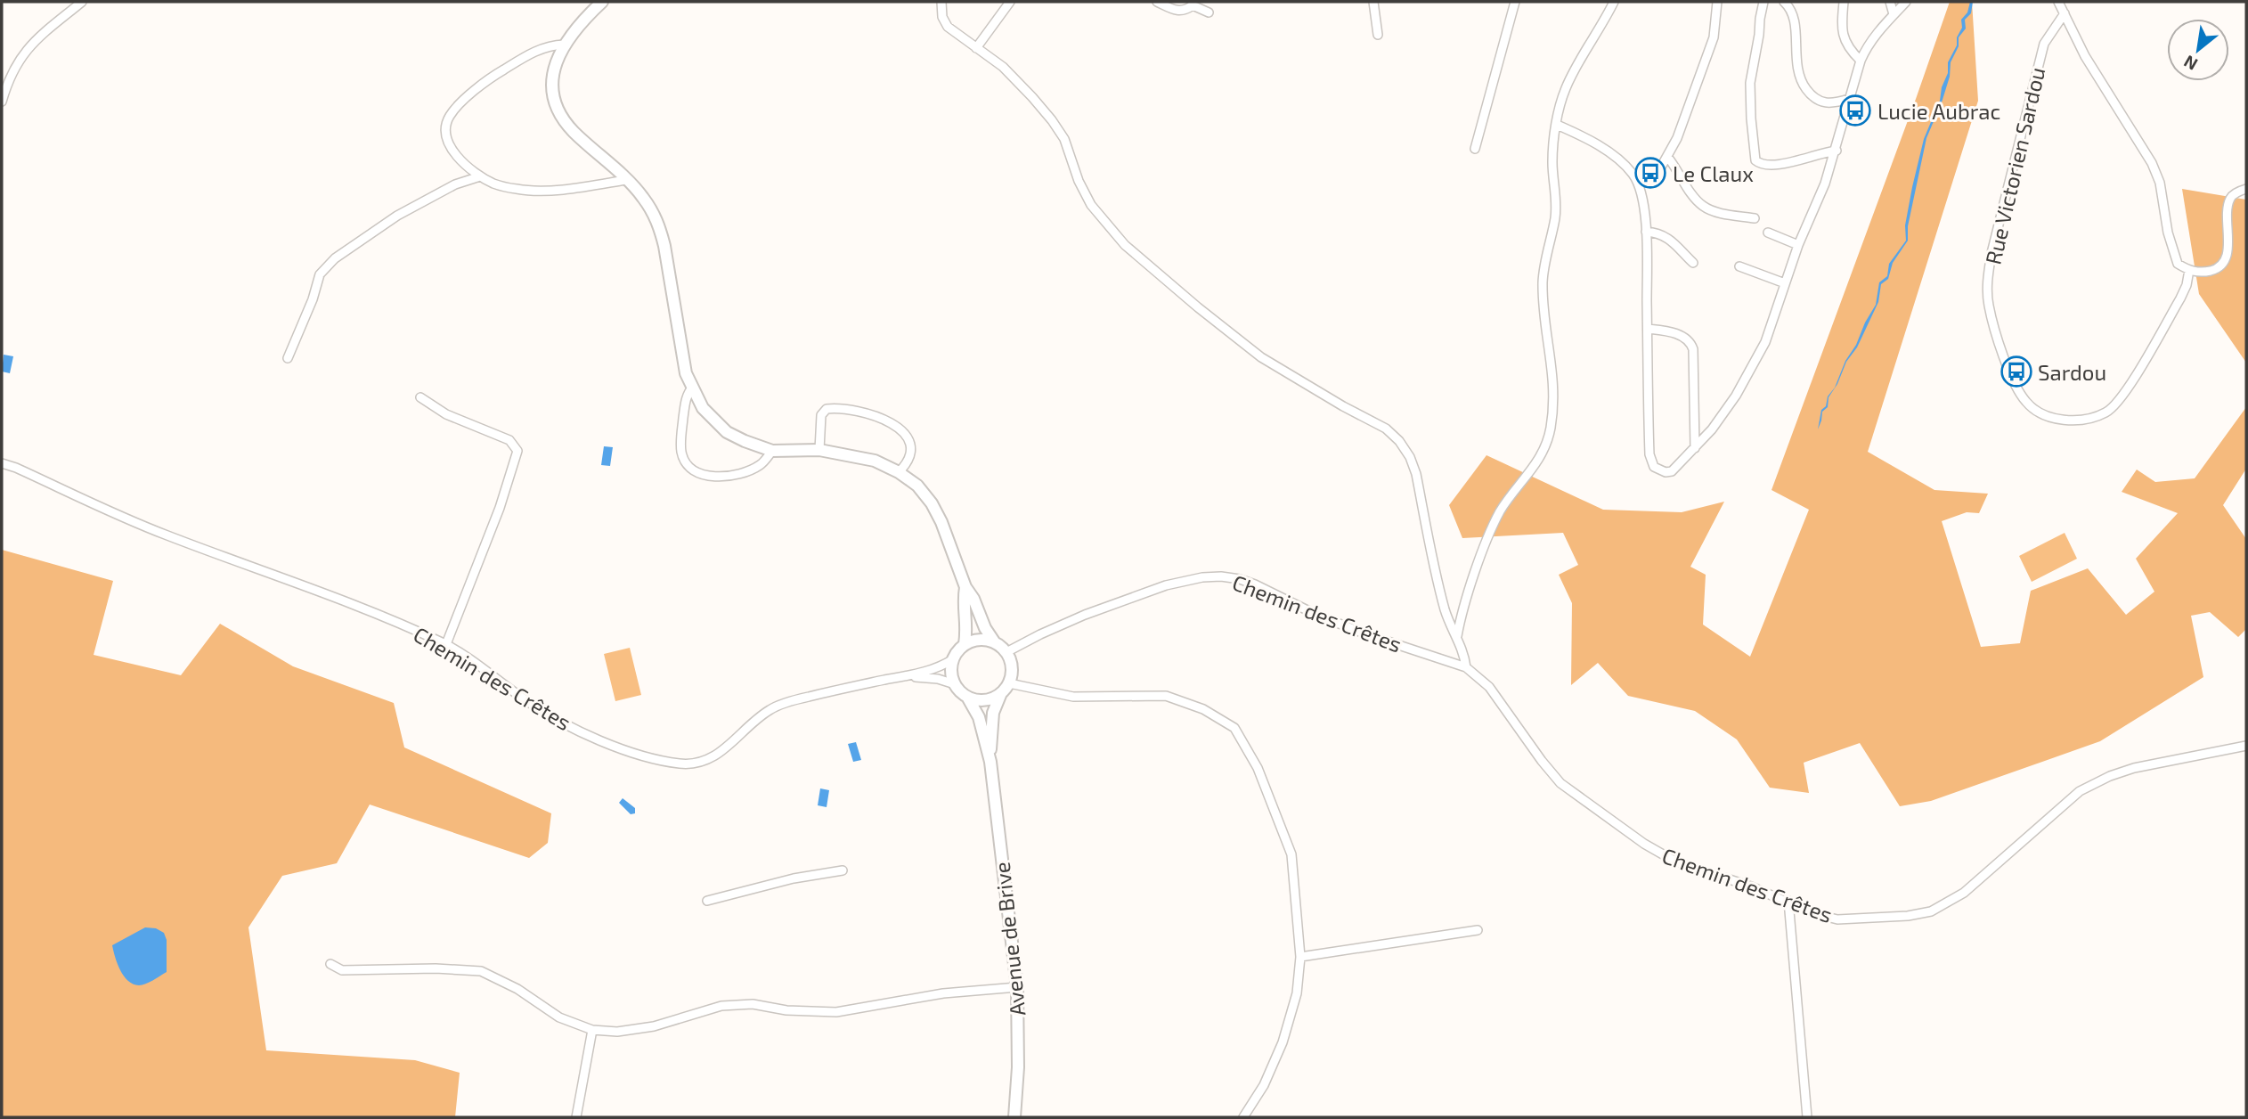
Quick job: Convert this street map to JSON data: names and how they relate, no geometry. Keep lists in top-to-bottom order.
{
  "streets": {
    "street": ["Rue Victorien Sardou", "Chemin des Crêtes", "Avenue de Brive"]
  },
  "places": {
    "bus stop": ["Lucie Aubrac", "Le Claux", "Sardou"]
  },
  "north": "bottom left"
}
